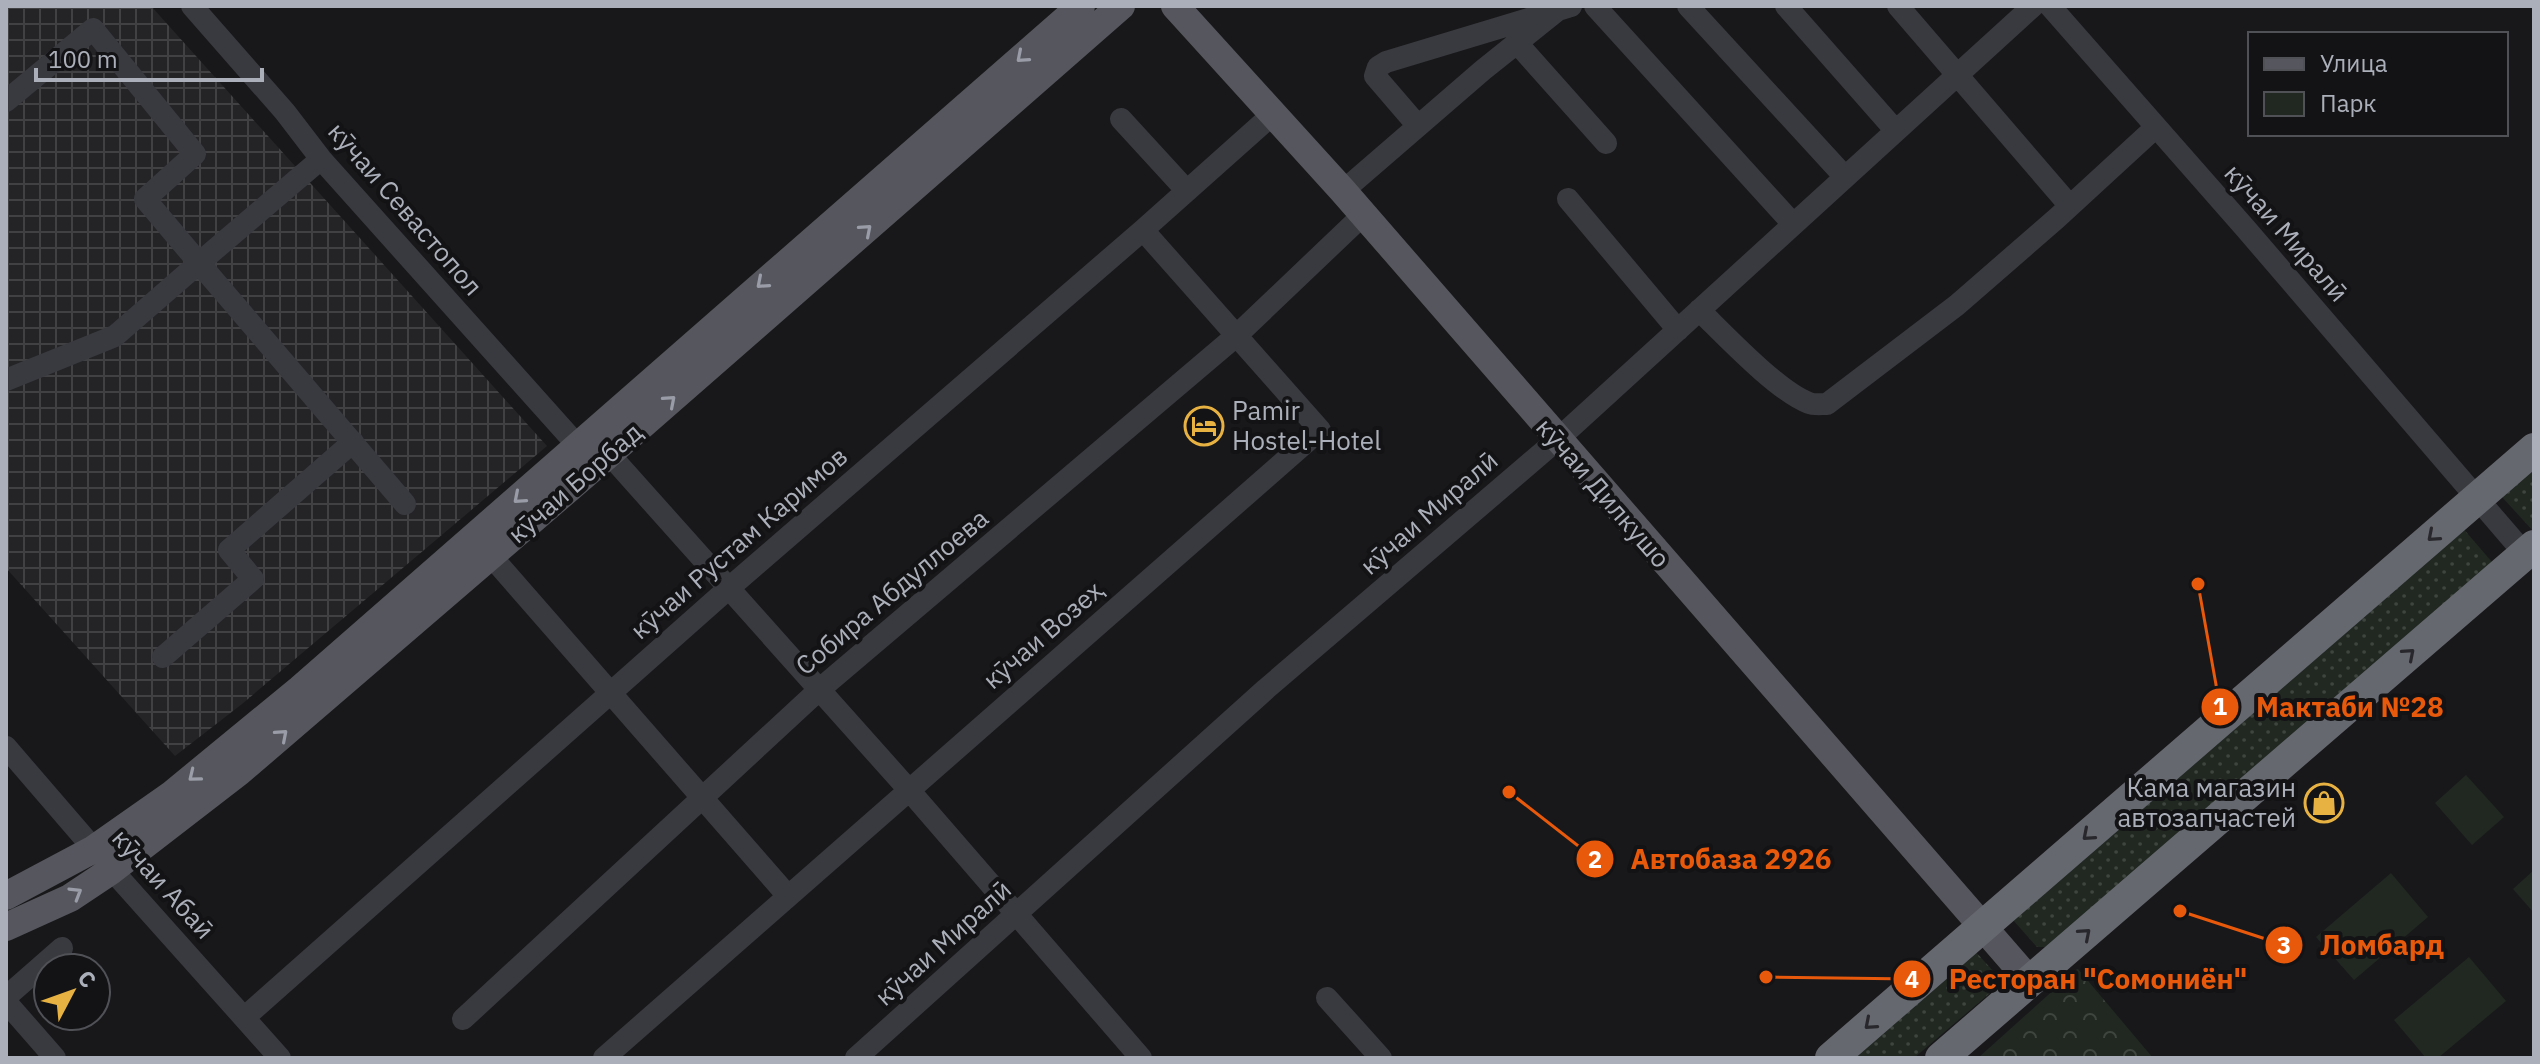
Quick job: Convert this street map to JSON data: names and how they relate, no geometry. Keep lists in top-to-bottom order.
{
  "streets": {
    "main road": ["кӯчаи Борбад", "кӯчаи Дилкушо"],
    "street": [
      "кӯчаи Севастопол",
      "кӯчаи Миралӣ",
      "кӯчаи Рустам Каримов",
      "Собира Абдуллоева",
      "кӯчаи Возеҳ",
      "кӯчаи Абаӣ"
    ]
  },
  "crossings": [
    ["кӯчаи Севастопол", "кӯчаи Борбад"],
    ["кӯчаи Миралӣ", "кӯчаи Дилкушо"],
    ["кӯчаи Борбад", "кӯчаи Абаӣ"],
    ["кӯчаи Дилкушо", "кӯчаи Рустам Каримов"],
    ["кӯчаи Дилкушо", "Собира Абдуллоева"],
    ["кӯчаи Рустам Каримов", "кӯчаи Возеҳ"],
    ["кӯчаи Рустам Каримов", "кӯчаи Абаӣ"],
    ["Собира Абдуллоева", "кӯчаи Возеҳ"]
  ],
  "places": {
    "hotel": ["Pamir Hostel-Hotel"],
    "other": [
      "Мактаби №28",
      "Автобаза 2926",
      "Ломбард",
      "Ресторан \"Сомониён\""
    ],
    "shop": ["Кама магазин автозапчастей"]
  },
  "legend": ["Улица", "Парк"],
  "scale_bar": "100 m",
  "north": "top right"
}
